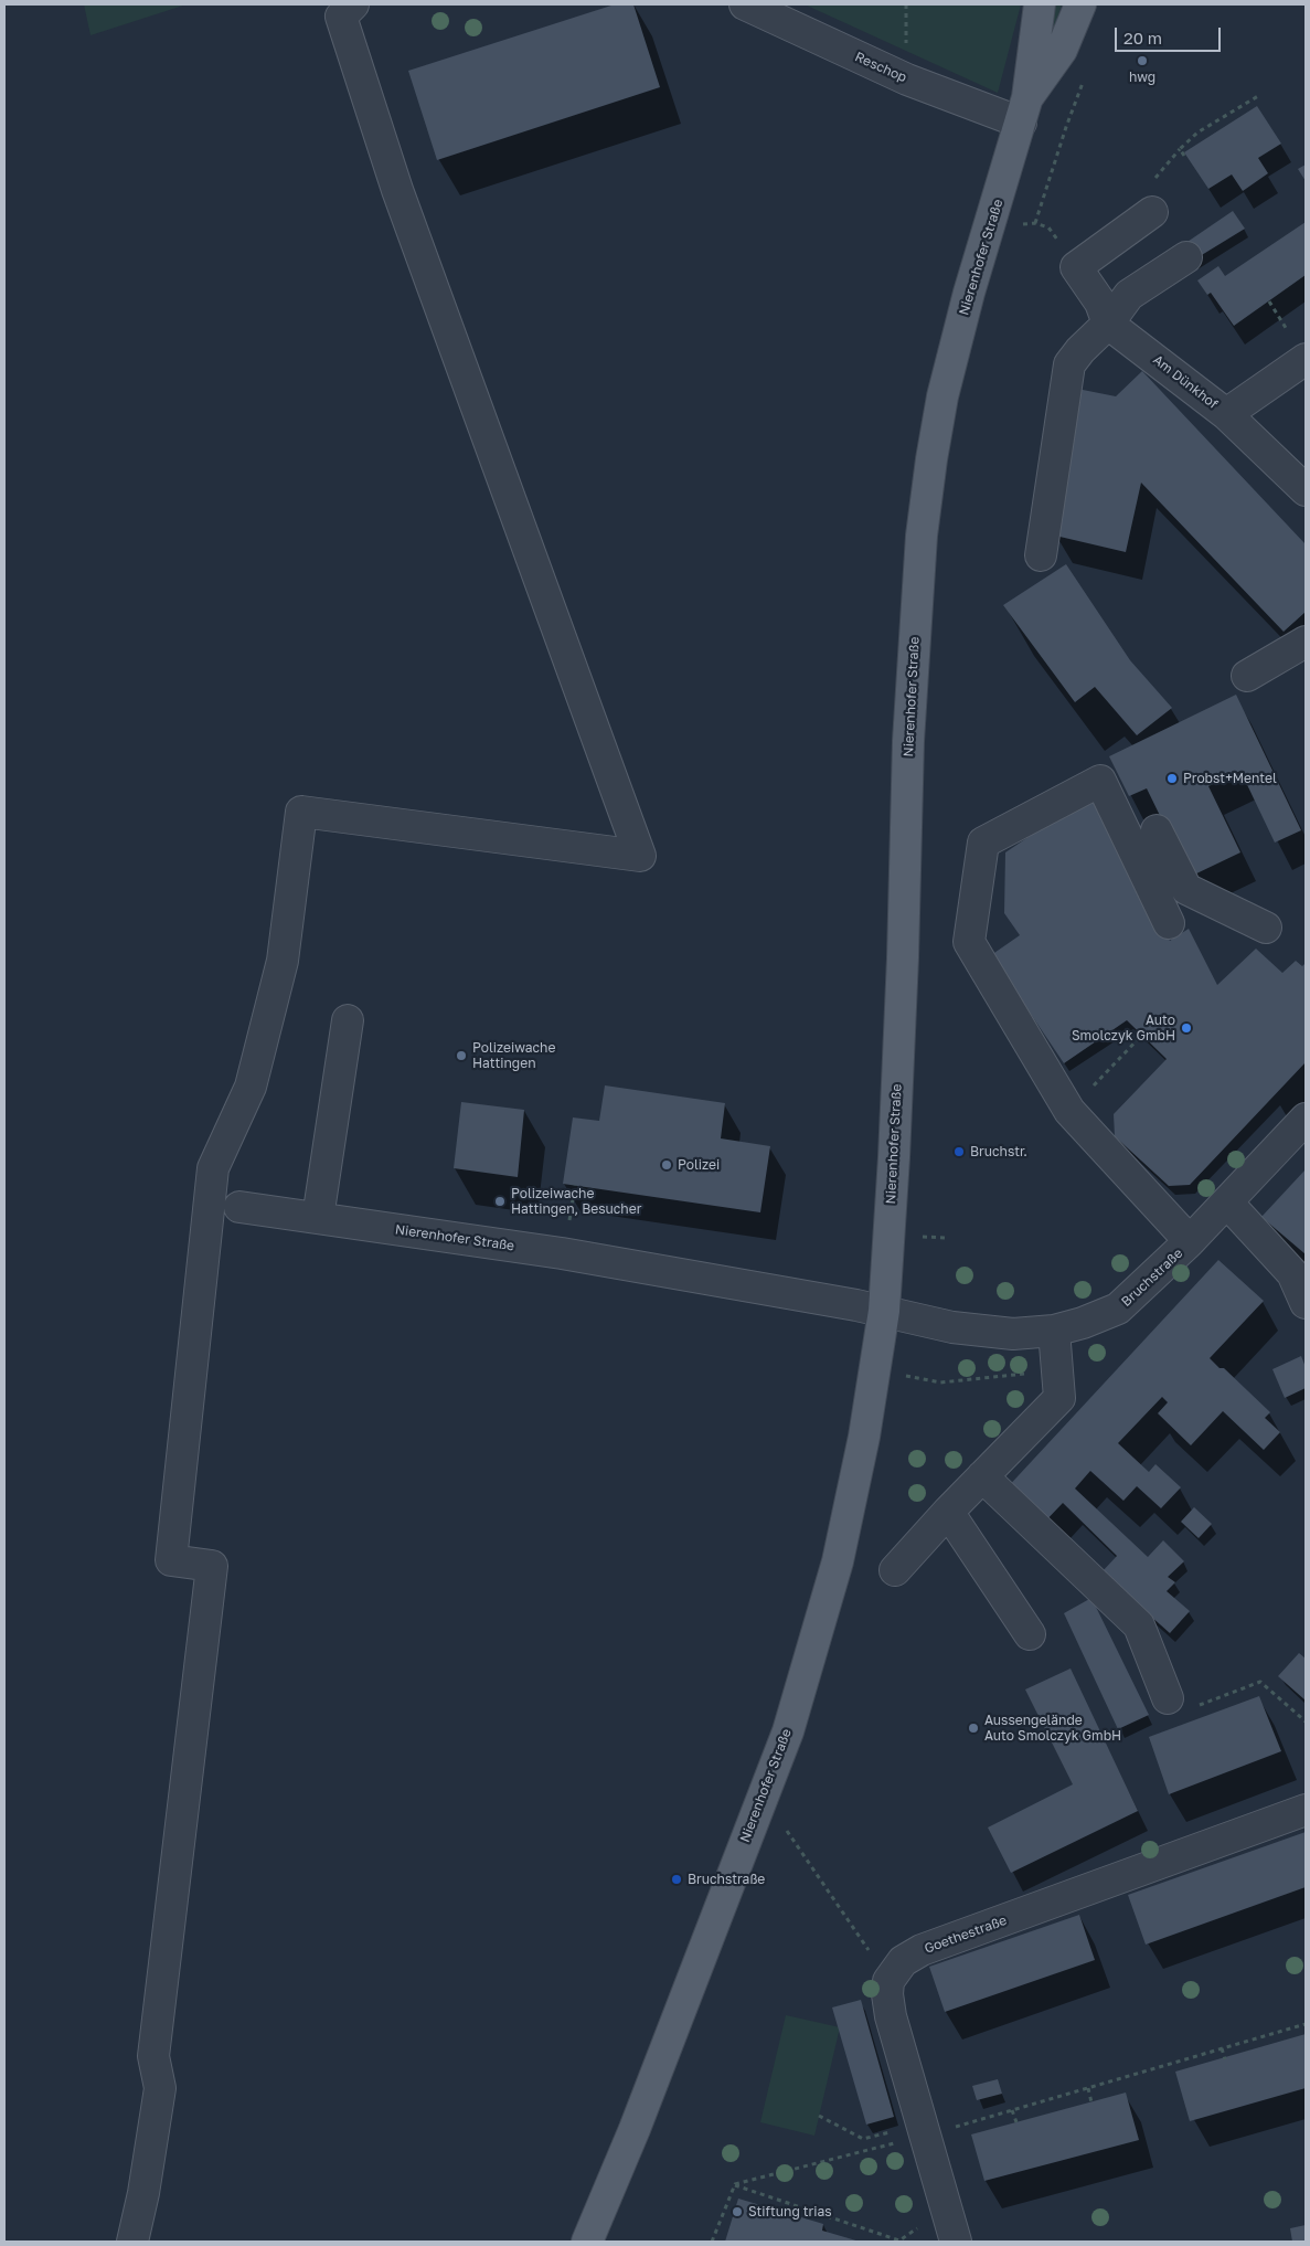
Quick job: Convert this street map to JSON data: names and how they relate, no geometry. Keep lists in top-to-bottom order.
{
  "streets": {
    "main road": ["Nierenhofer Straße"],
    "street": [
      "Reschop",
      "Am Dünkhof",
      "Bruchstraße",
      "Goethestraße"
    ]
  },
  "crossings": [
    ["Reschop", "Nierenhofer Straße"],
    ["Nierenhofer Straße", "Bruchstraße"]
  ],
  "places": [
    "hwg",
    "Probst+Mentel",
    "Auto Smolczyk GmbH",
    "Polizeiwache Hattingen",
    "Bruchstr.",
    "Polizei",
    "Polizeiwache Hattingen, Besucher",
    "Aussengelände Auto Smolczyk GmbH",
    "Bruchstraße",
    "Stiftung trias"
  ],
  "scale_bar": "20 m"
}
